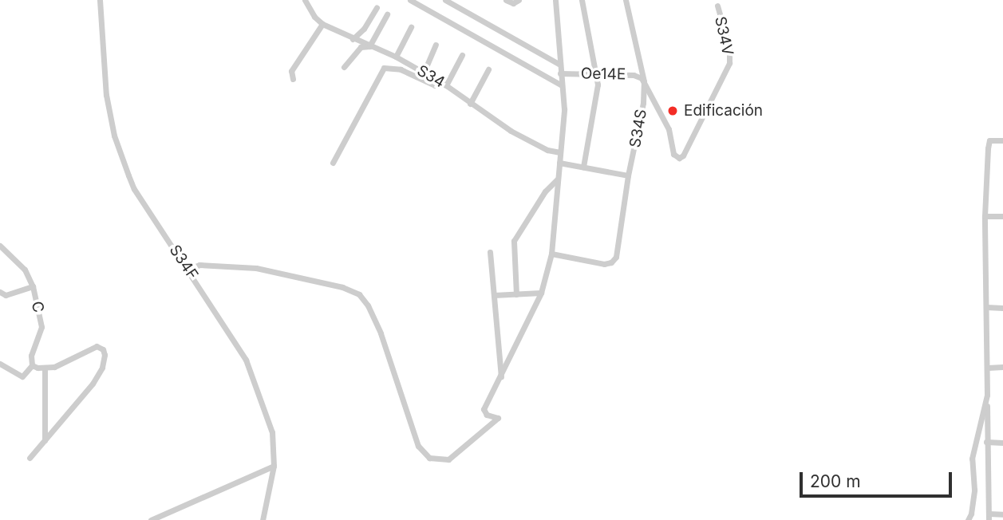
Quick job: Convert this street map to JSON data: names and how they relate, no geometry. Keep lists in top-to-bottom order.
{
  "streets": {
    "street": [
      "S34V",
      "Oe14E",
      "S34",
      "S34S",
      "S34F",
      "C"
    ]
  },
  "crossings": [
    ["S34V", "Oe14E"],
    ["S34V", "S34S"],
    ["Oe14E", "S34S"]
  ],
  "places": ["Edificación"],
  "scale_bar": "200 m"
}
